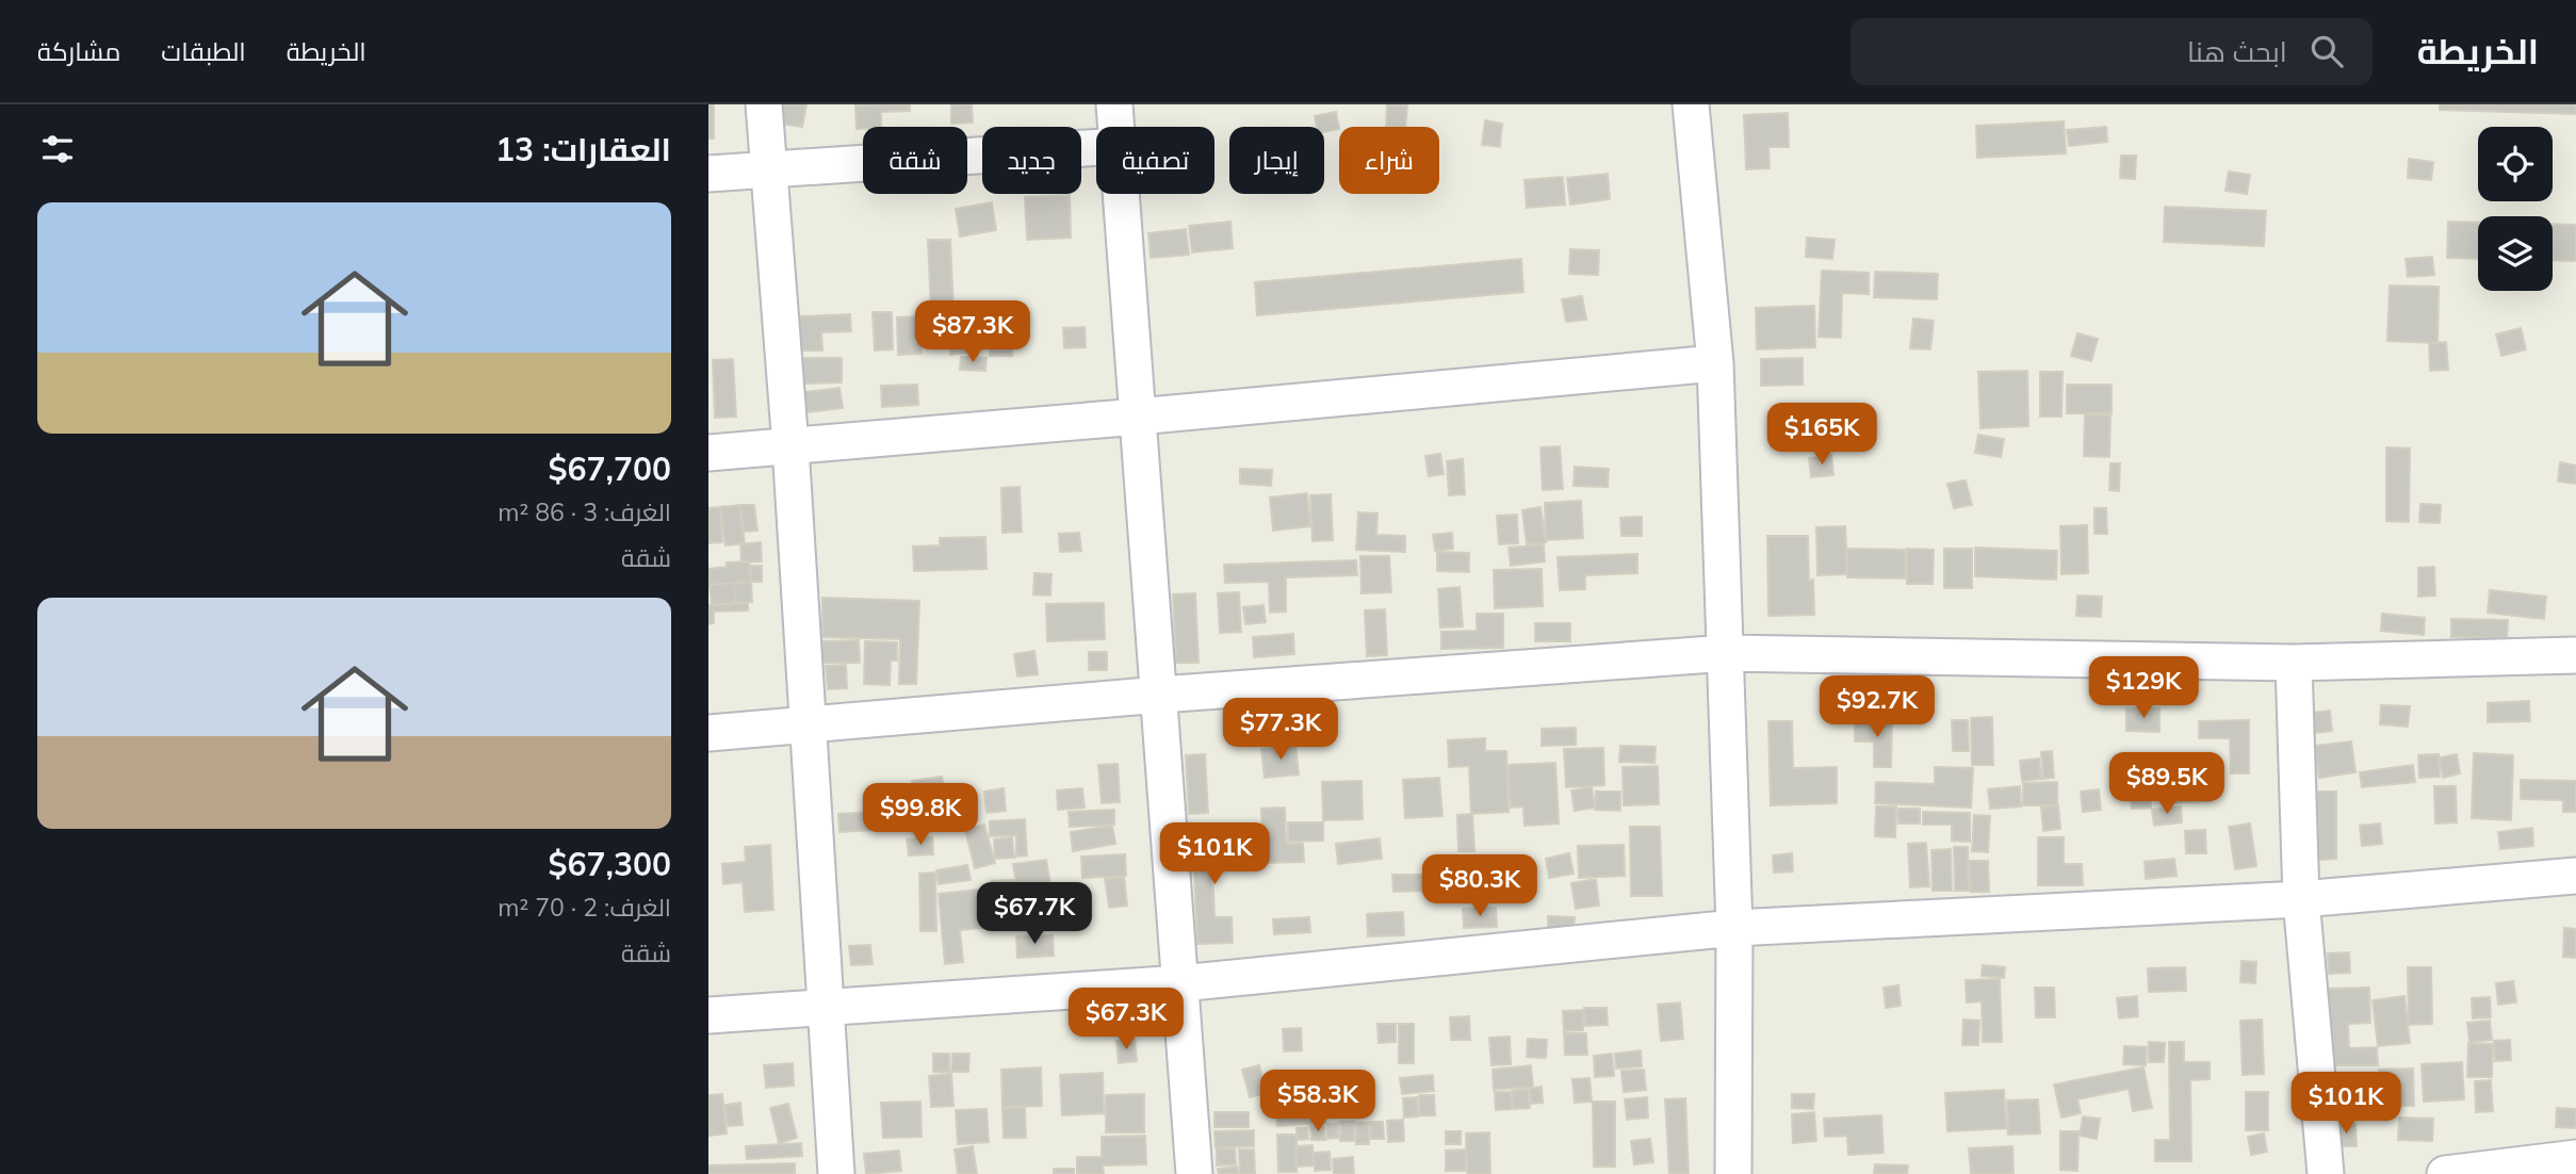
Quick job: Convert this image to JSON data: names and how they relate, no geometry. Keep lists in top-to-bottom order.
{
  "page": {
    "header": "الخريطة",
    "search": "ابحث هنا",
    "nav": ["الخريطة", "الطبقات", "مشاركة"],
    "heading": "العقارات: 13",
    "chip": [
      "شراء",
      "إيجار",
      "تصفية",
      "جديد",
      "شقة"
    ],
    "list": [
      {
        "name": "$67,700",
        "note": "الغرف: 3 · 86 m² · شقة"
      },
      {
        "name": "$67,300",
        "note": "الغرف: 2 · 70 m² · شقة"
      }
    ],
    "price": [
      "$87.3K",
      "$165K",
      "$129K",
      "$92.7K",
      "$77.3K",
      "$89.5K",
      "$99.8K",
      "$101K",
      "$80.3K",
      "$67.7K",
      "$67.3K",
      "$58.3K",
      "$101K"
    ]
  }
}
